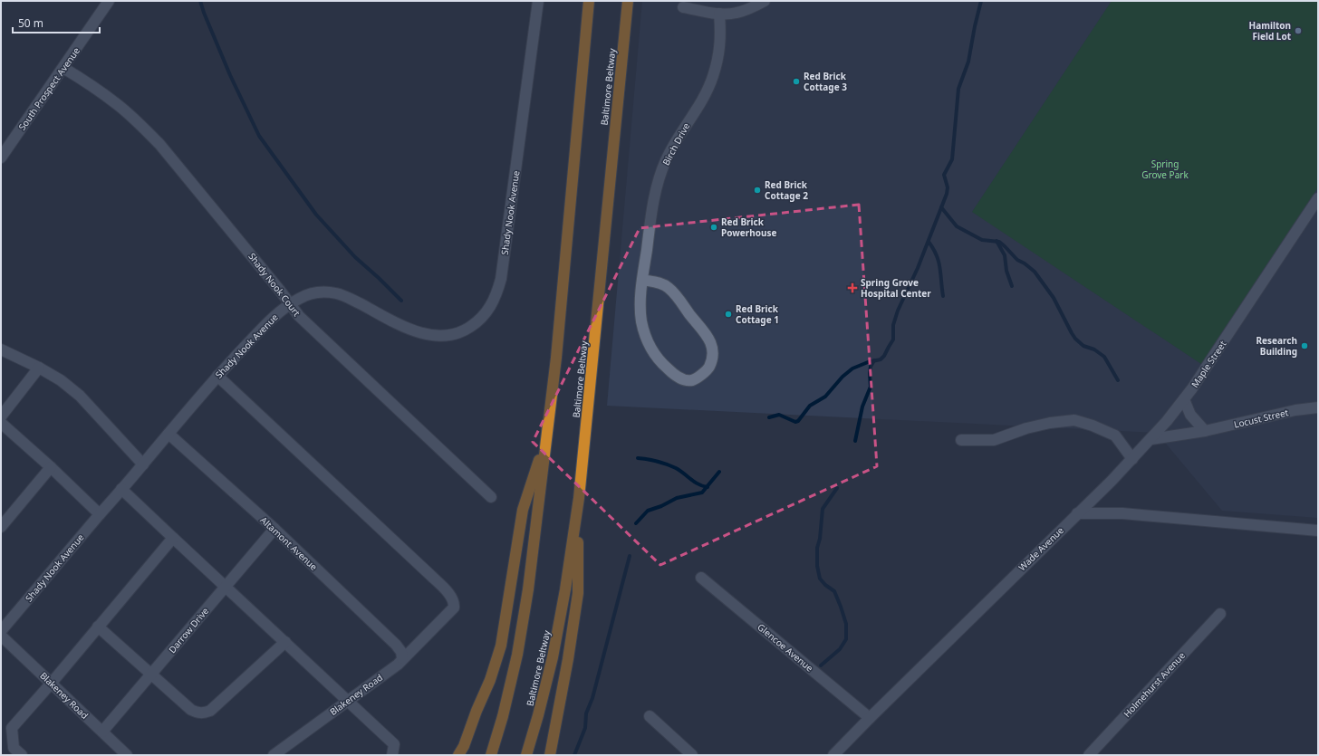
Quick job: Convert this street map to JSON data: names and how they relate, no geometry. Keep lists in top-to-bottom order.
{
  "streets": {
    "highway": ["Baltimore Beltway"],
    "street": [
      "South Prospect Avenue",
      "Birch Drive",
      "Shady Nook Avenue",
      "Shady Nook Court",
      "Maple Street",
      "Locust Street",
      "Altamont Avenue",
      "Wade Avenue",
      "Darrow Drive",
      "Glencoe Avenue",
      "Holmehurst Avenue",
      "Blakeney Road"
    ]
  },
  "crossings": [
    ["South Prospect Avenue", "Shady Nook Court"],
    ["Shady Nook Avenue", "Shady Nook Court"],
    ["Shady Nook Avenue", "Altamont Avenue"],
    ["Shady Nook Avenue", "Blakeney Road"],
    ["Maple Street", "Locust Street"],
    ["Maple Street", "Wade Avenue"],
    ["Altamont Avenue", "Darrow Drive"],
    ["Altamont Avenue", "Blakeney Road"],
    ["Wade Avenue", "Glencoe Avenue"],
    ["Darrow Drive", "Blakeney Road"]
  ],
  "parks": ["Spring Grove Park"],
  "places": {
    "other": [
      "Hamilton Field Lot",
      "Red Brick Cottage 3",
      "Red Brick Cottage 2",
      "Red Brick Powerhouse",
      "Red Brick Cottage 1",
      "Research Building"
    ],
    "health": ["Spring Grove Hospital Center"]
  },
  "scale_bar": "50 m"
}
